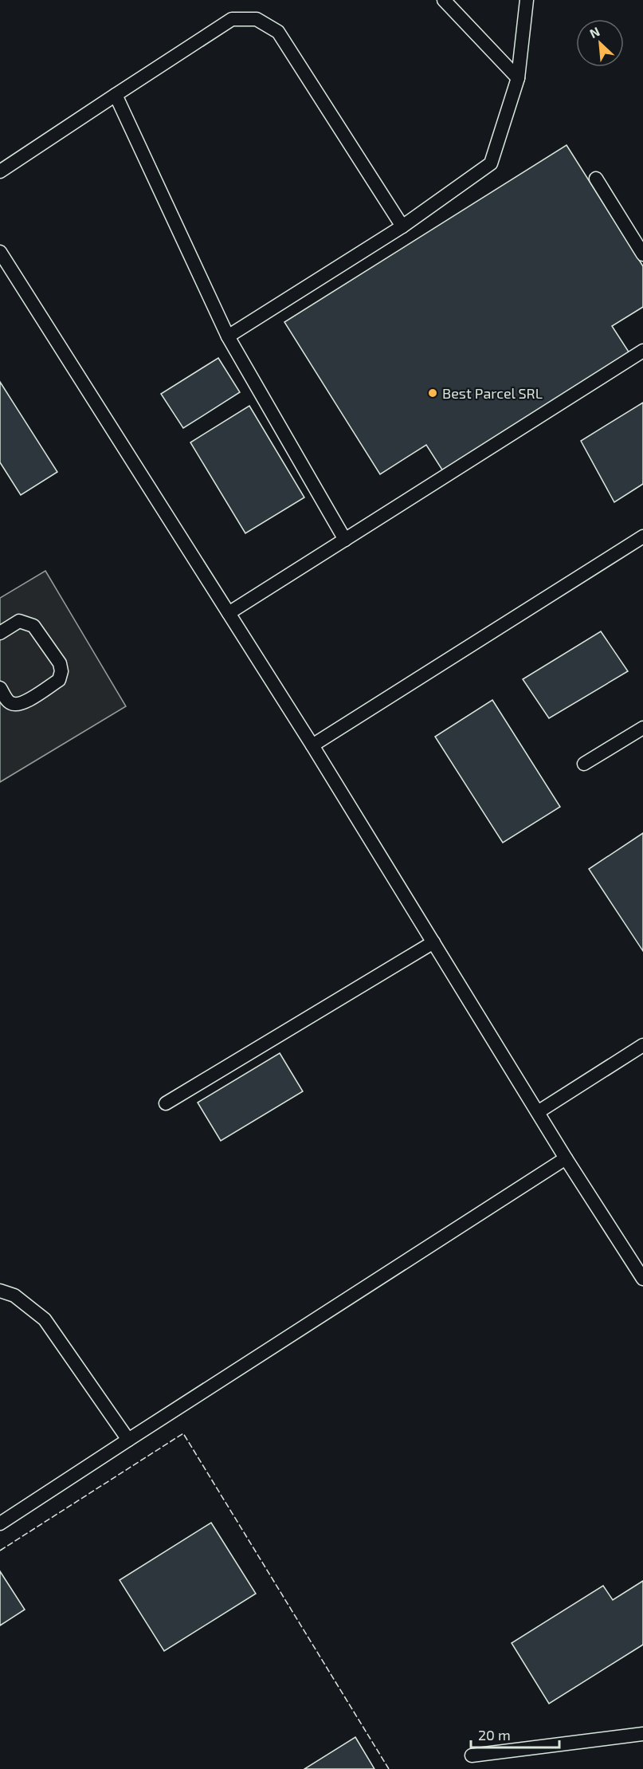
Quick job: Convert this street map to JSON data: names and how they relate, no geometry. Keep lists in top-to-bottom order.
{
  "places": ["Best Parcel SRL"],
  "scale_bar": "20 m",
  "north": "top left"
}
